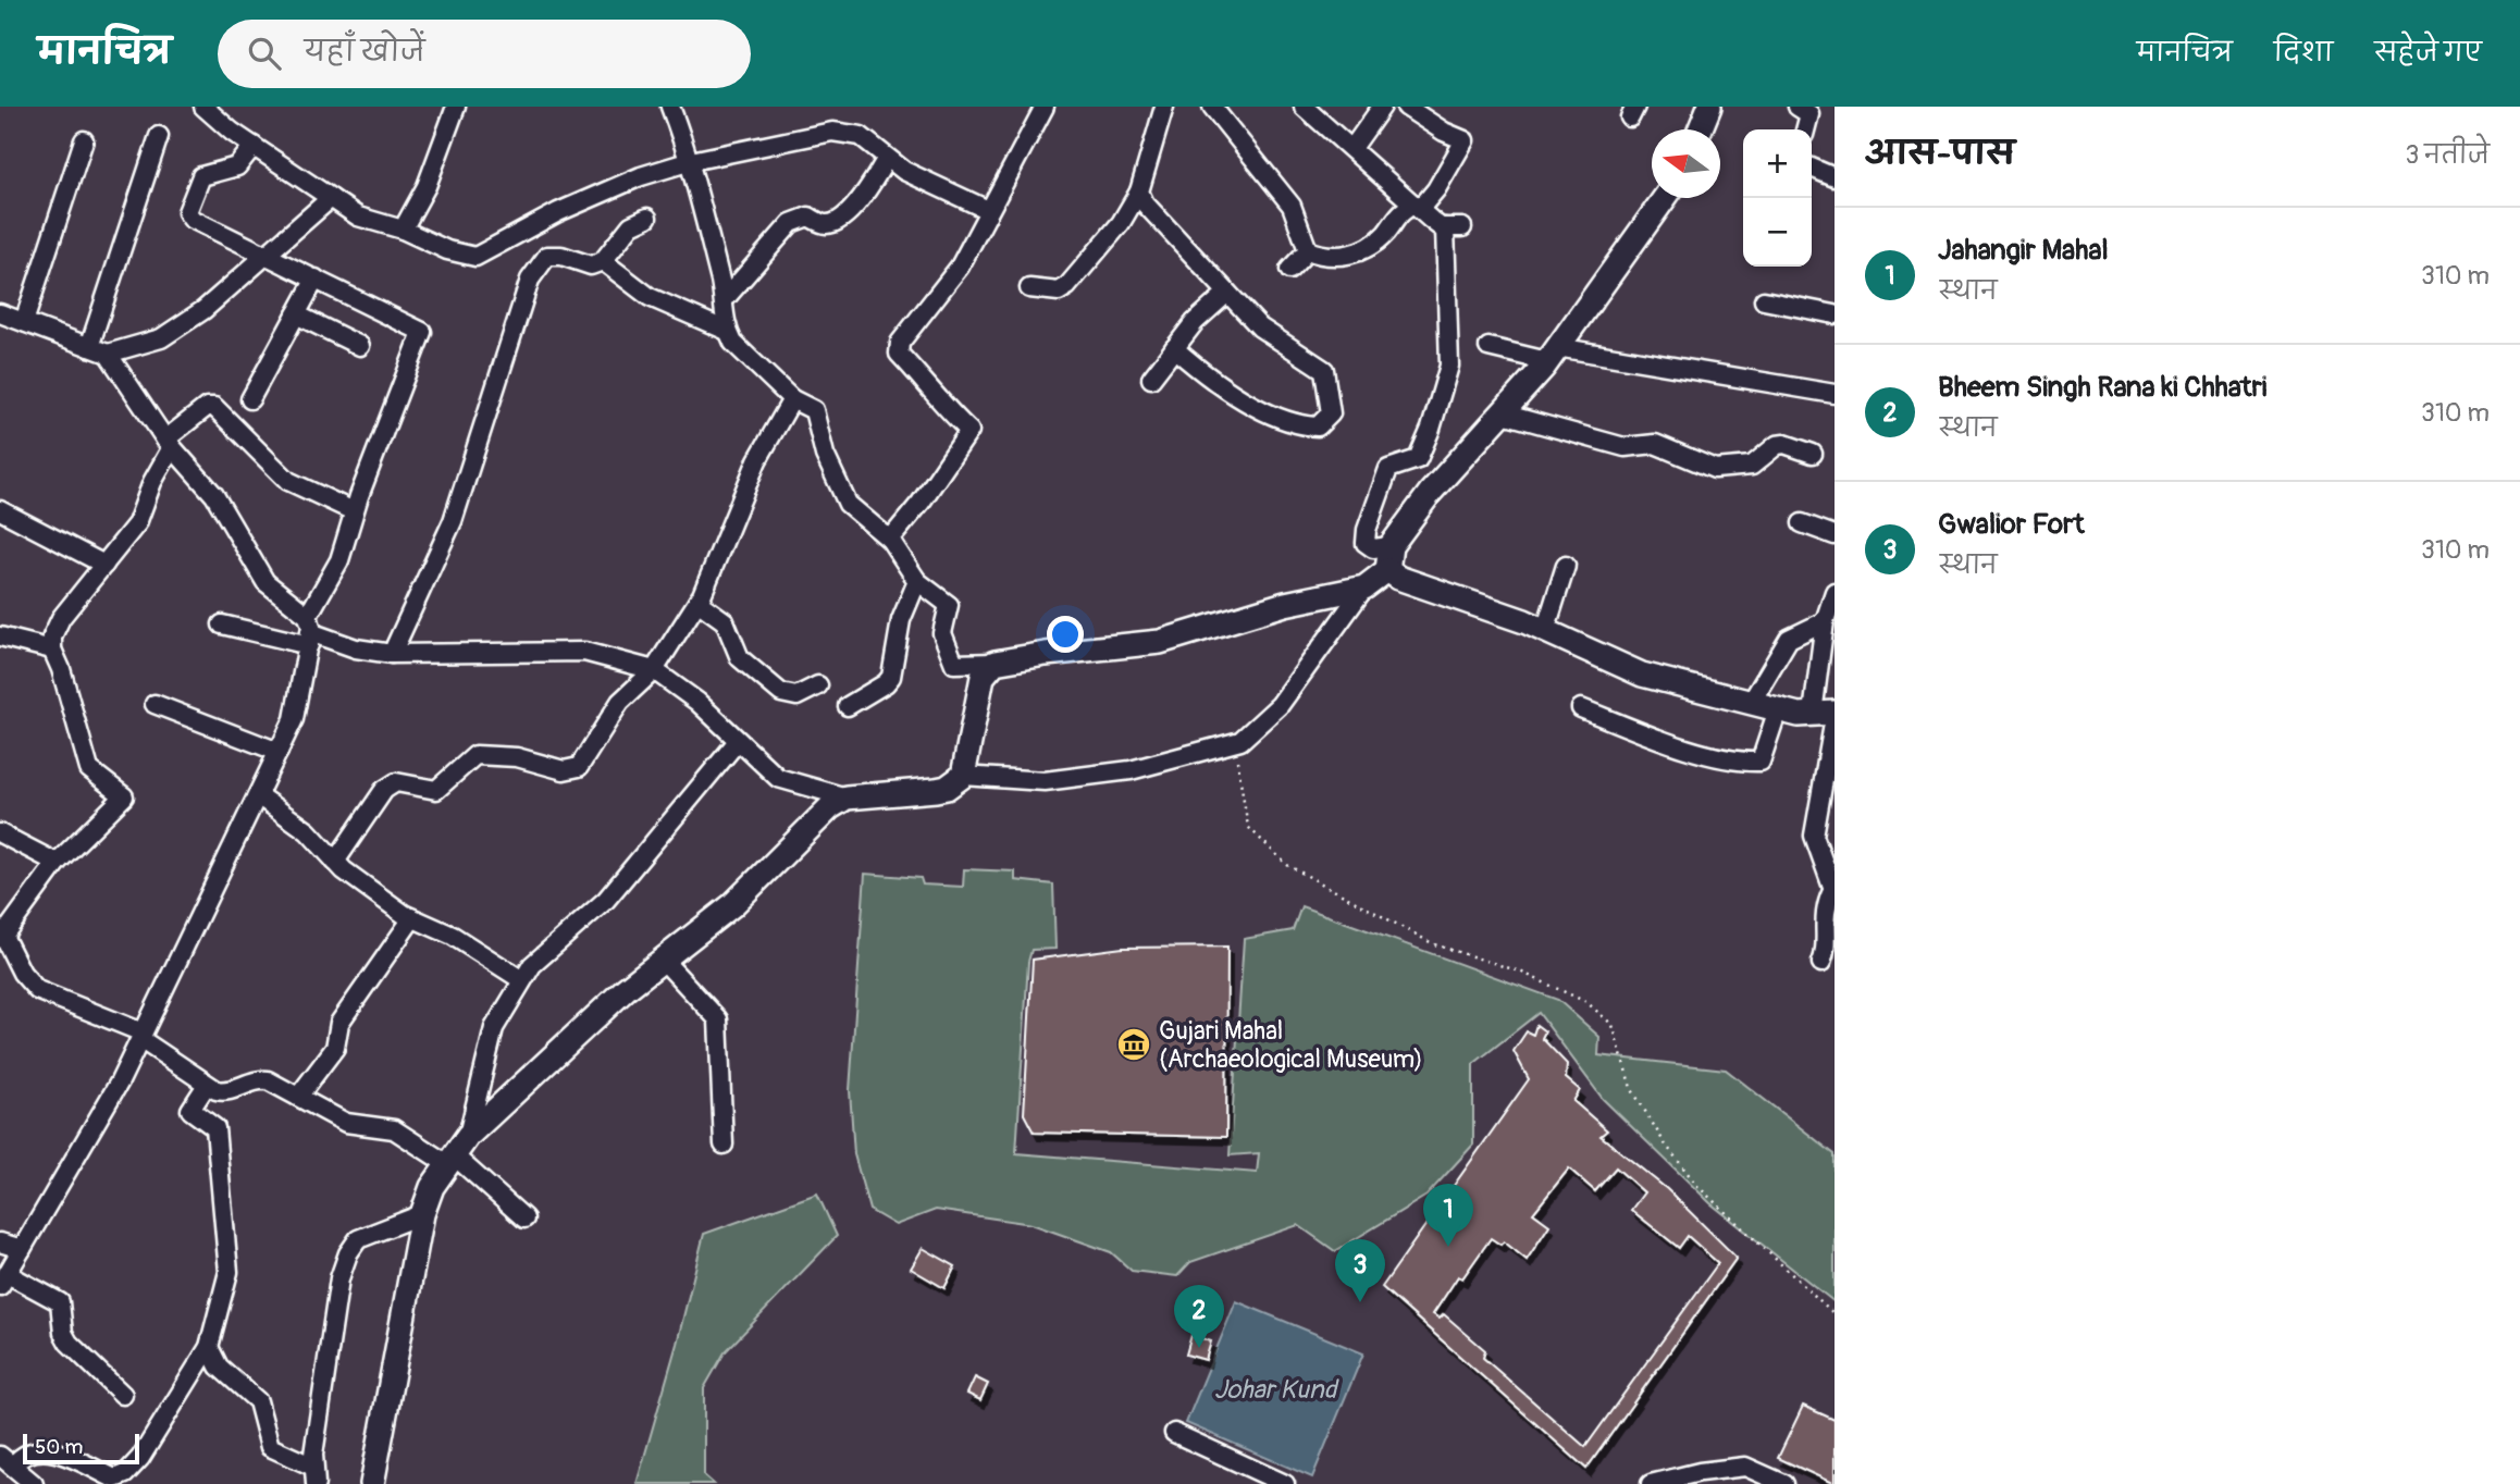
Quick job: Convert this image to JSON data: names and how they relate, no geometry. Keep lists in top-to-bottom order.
{
  "water": ["Johar Kund"],
  "places": {
    "museum": ["Gujari Mahal (Archaeological Museum)"]
  },
  "scale_bar": "50 m",
  "north": "left",
  "page": {
    "header": "मानचित्र",
    "search": "यहाँ खोजें",
    "nav": ["मानचित्र", "दिशा", "सहेजे गए"],
    "heading": ["आस-पास", "3 नतीजे"],
    "map_buttons": ["+", "−"],
    "list": [
      {
        "mark": "1",
        "name": "Jahangir Mahal",
        "note": "स्थान",
        "value": "310 m"
      },
      {
        "mark": "2",
        "name": "Bheem Singh Rana ki Chhatri",
        "note": "स्थान",
        "value": "310 m"
      },
      {
        "mark": "3",
        "name": "Gwalior Fort",
        "note": "स्थान",
        "value": "310 m"
      }
    ],
    "pins": ["1", "3", "2"],
    "scale": "50 m"
  }
}
